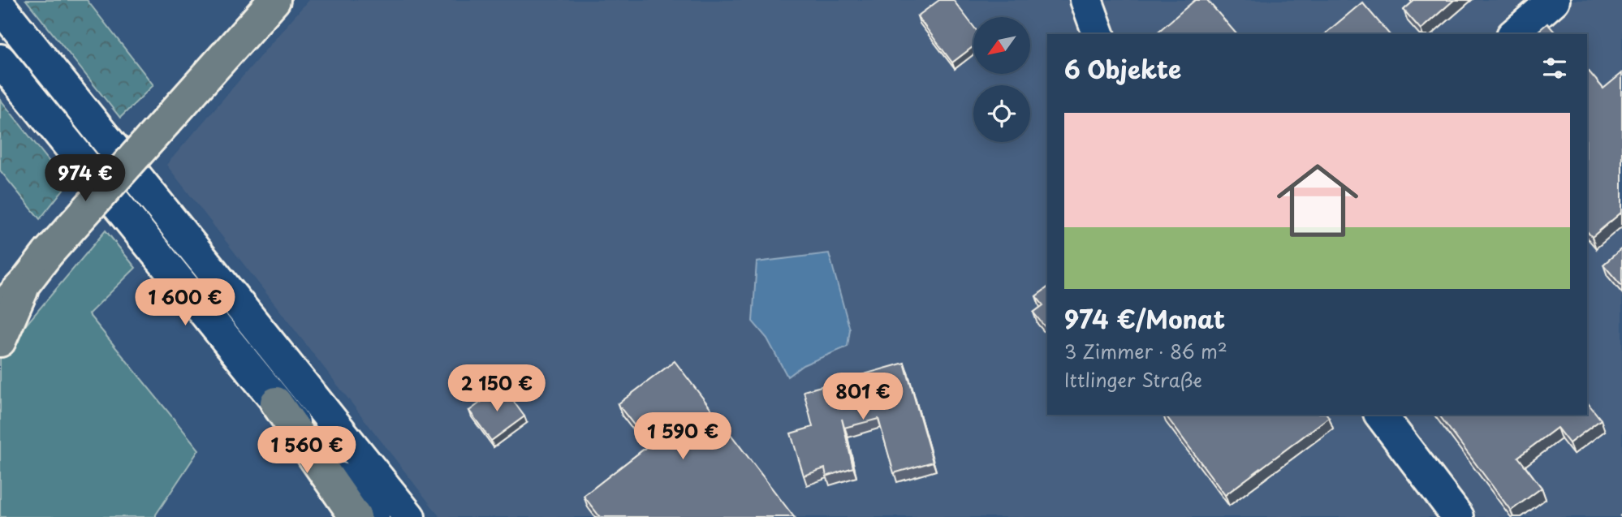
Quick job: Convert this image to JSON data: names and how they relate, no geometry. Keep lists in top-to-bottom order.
{
  "north": "bottom left",
  "page": {
    "heading": "6 Objekte",
    "list": [
      {
        "name": "974 €/Monat",
        "note": "3 Zimmer · 86 m² · Ittlinger Straße"
      }
    ],
    "price": [
      "974 €",
      "1 600 €",
      "2 150 €",
      "801 €",
      "1 590 €",
      "1 560 €"
    ]
  }
}
